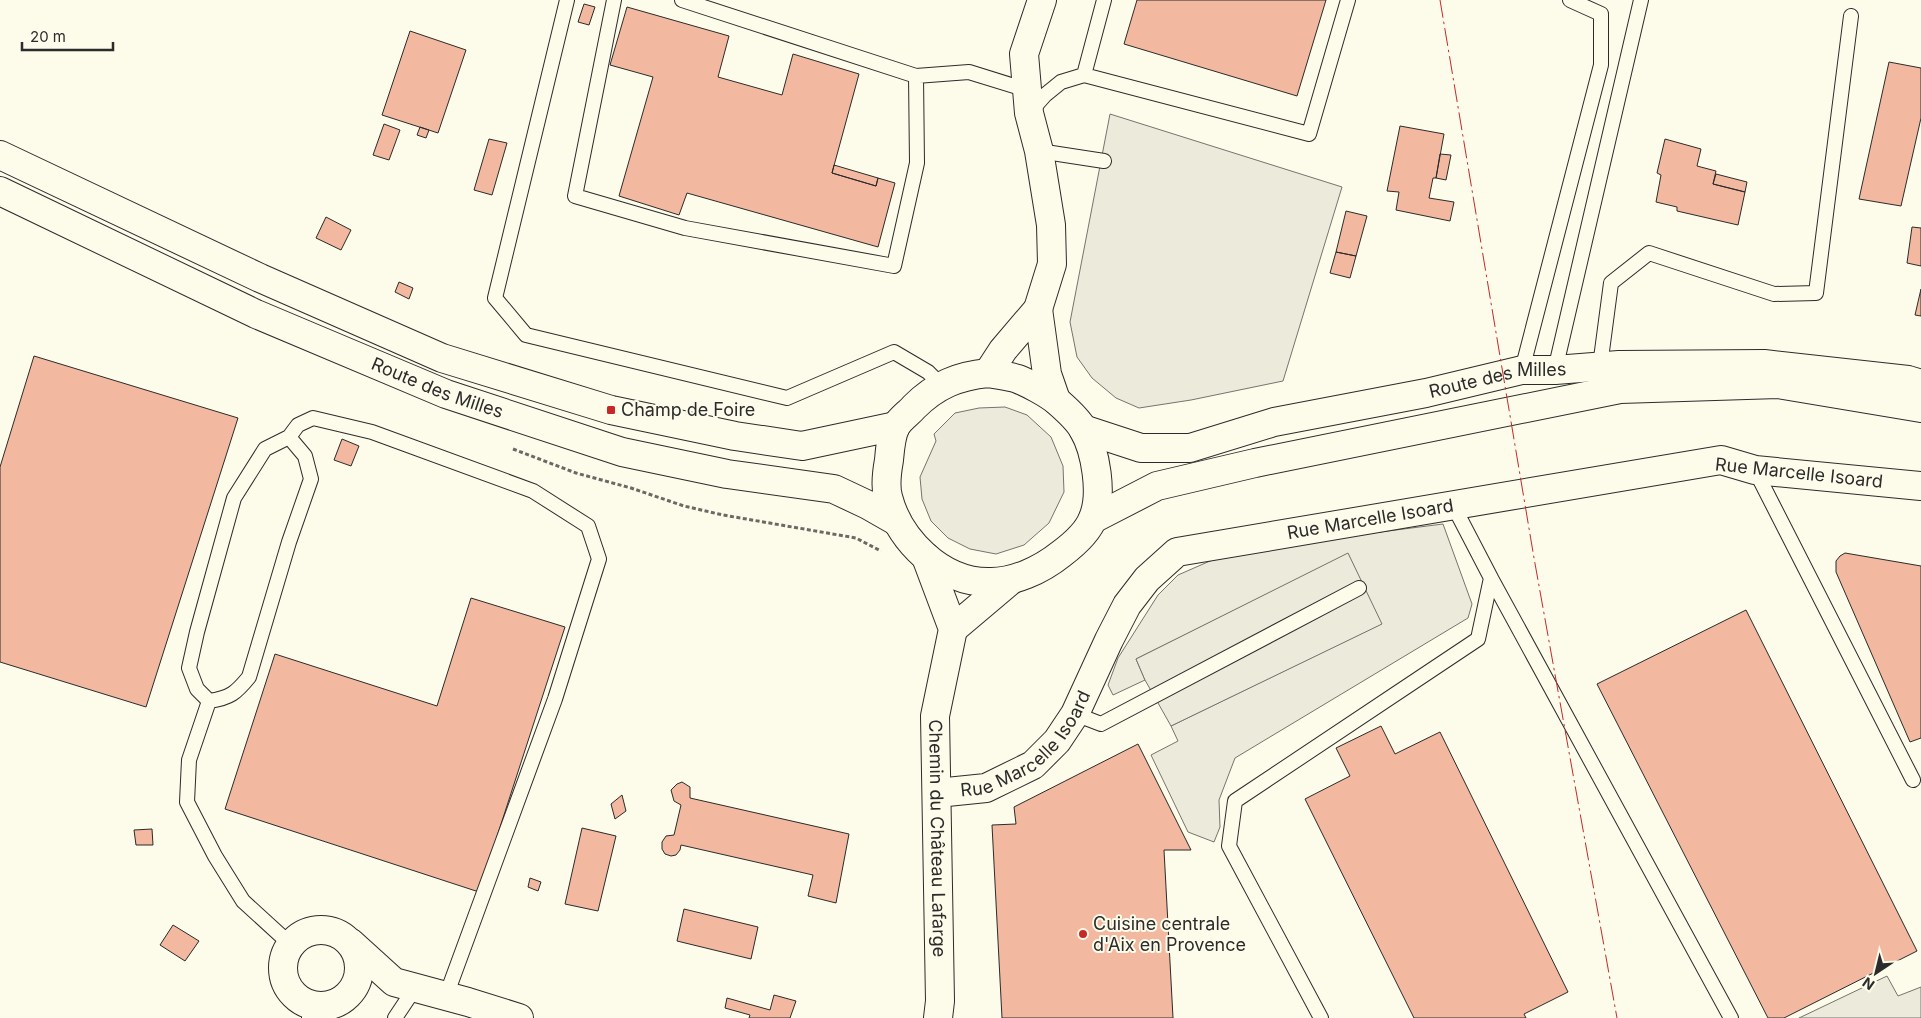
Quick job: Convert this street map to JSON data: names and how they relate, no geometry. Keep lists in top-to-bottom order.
{
  "streets": {
    "main road": ["Route des Milles", "Rue Marcelle Isoard", "Chemin du Château Lafarge"]
  },
  "crossings": [
    ["Rue Marcelle Isoard", "Chemin du Château Lafarge"]
  ],
  "places": {
    "transit": ["Champ de Foire"],
    "other": ["Cuisine centrale d'Aix en Provence"]
  },
  "scale_bar": "20 m",
  "north": "bottom left"
}
